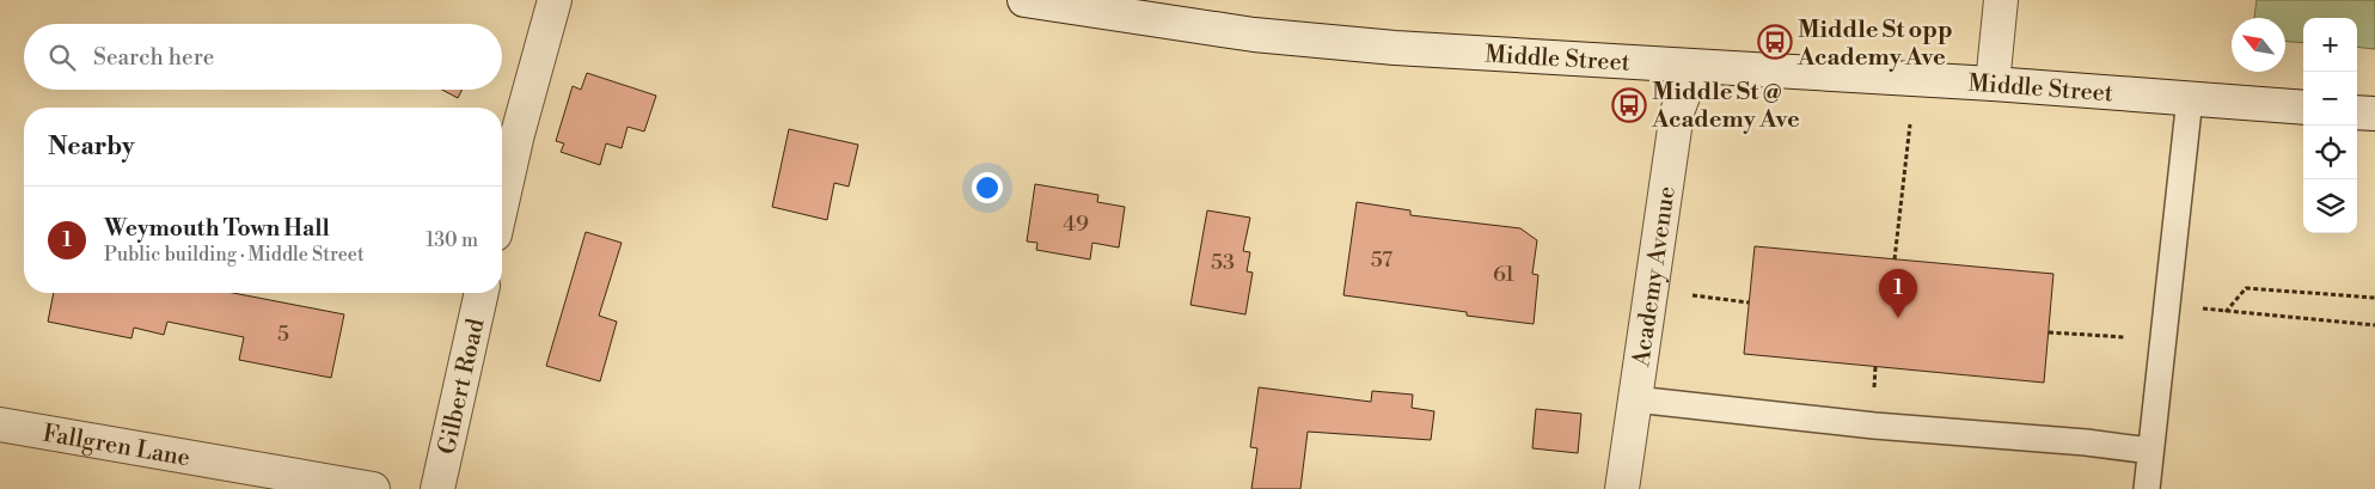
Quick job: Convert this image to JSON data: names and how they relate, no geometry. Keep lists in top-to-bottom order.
{
  "streets": {
    "street": [
      "Middle Street",
      "Academy Avenue",
      "Gilbert Road",
      "Fallgren Lane"
    ]
  },
  "crossings": [
    ["Middle Street", "Academy Avenue"]
  ],
  "places": {
    "bus stop": ["Middle St opp Academy Ave", "Middle St @ Academy Ave"]
  },
  "house_numbers": [
    "49",
    "57",
    "53",
    "61",
    "5"
  ],
  "north": "top left",
  "page": {
    "map_buttons": ["+", "−"],
    "search": "Search here",
    "heading": "Nearby",
    "list": [
      {
        "mark": "1",
        "name": "Weymouth Town Hall",
        "note": "Public building · Middle Street",
        "value": "130 m"
      }
    ],
    "pins": "1"
  }
}
